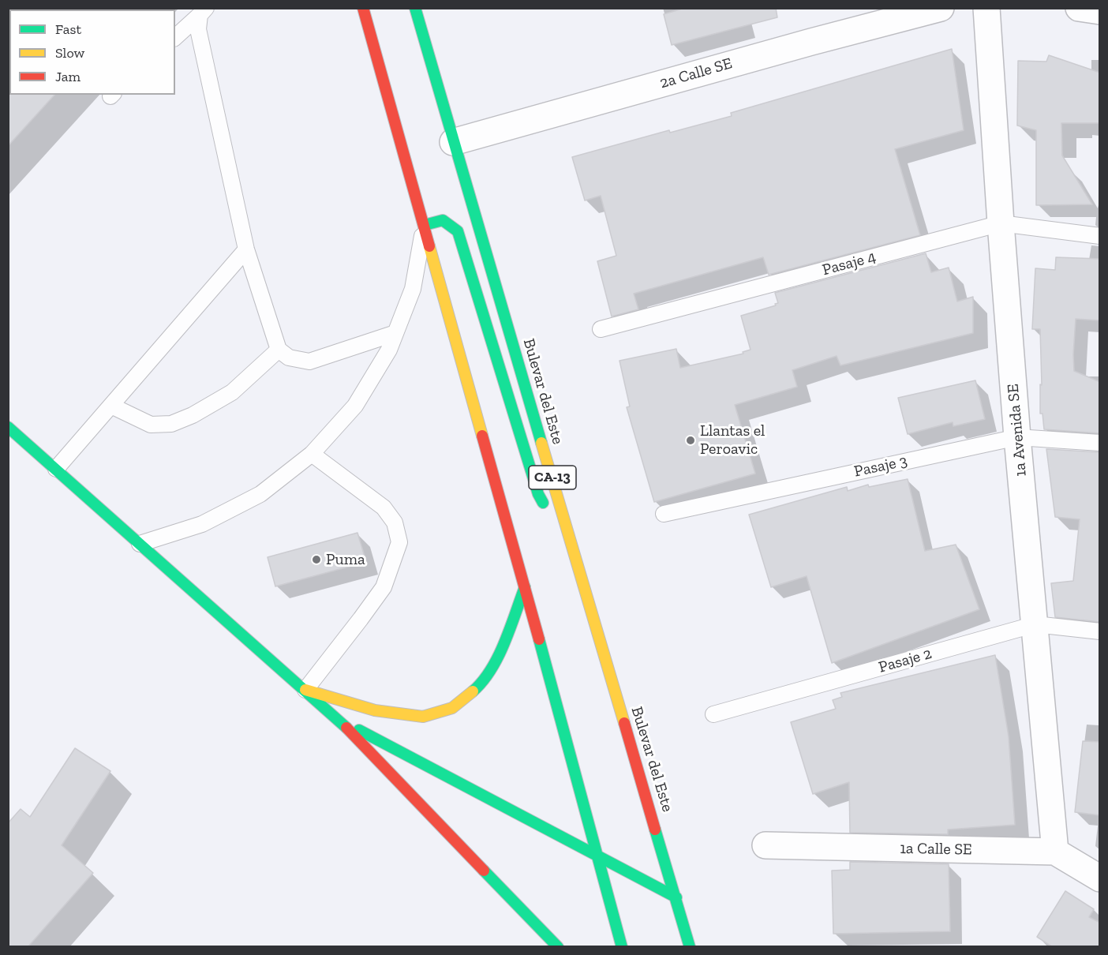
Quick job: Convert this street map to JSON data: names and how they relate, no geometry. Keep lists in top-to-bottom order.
{
  "streets": {
    "main road": ["Bulevar del Este", "CA-13"],
    "street": ["2a Calle SE", "1a Avenida SE", "1a Calle SE"],
    "lane": ["Pasaje 4", "Pasaje 3", "Pasaje 2"]
  },
  "crossings": [
    ["2a Calle SE", "Bulevar del Este"],
    ["Pasaje 4", "1a Avenida SE"],
    ["1a Avenida SE", "Pasaje 3"],
    ["1a Avenida SE", "Pasaje 2"],
    ["1a Avenida SE", "1a Calle SE"]
  ],
  "places": ["Llantas el Peroavic", "Puma"],
  "legend": ["Fast", "Slow", "Jam"]
}
